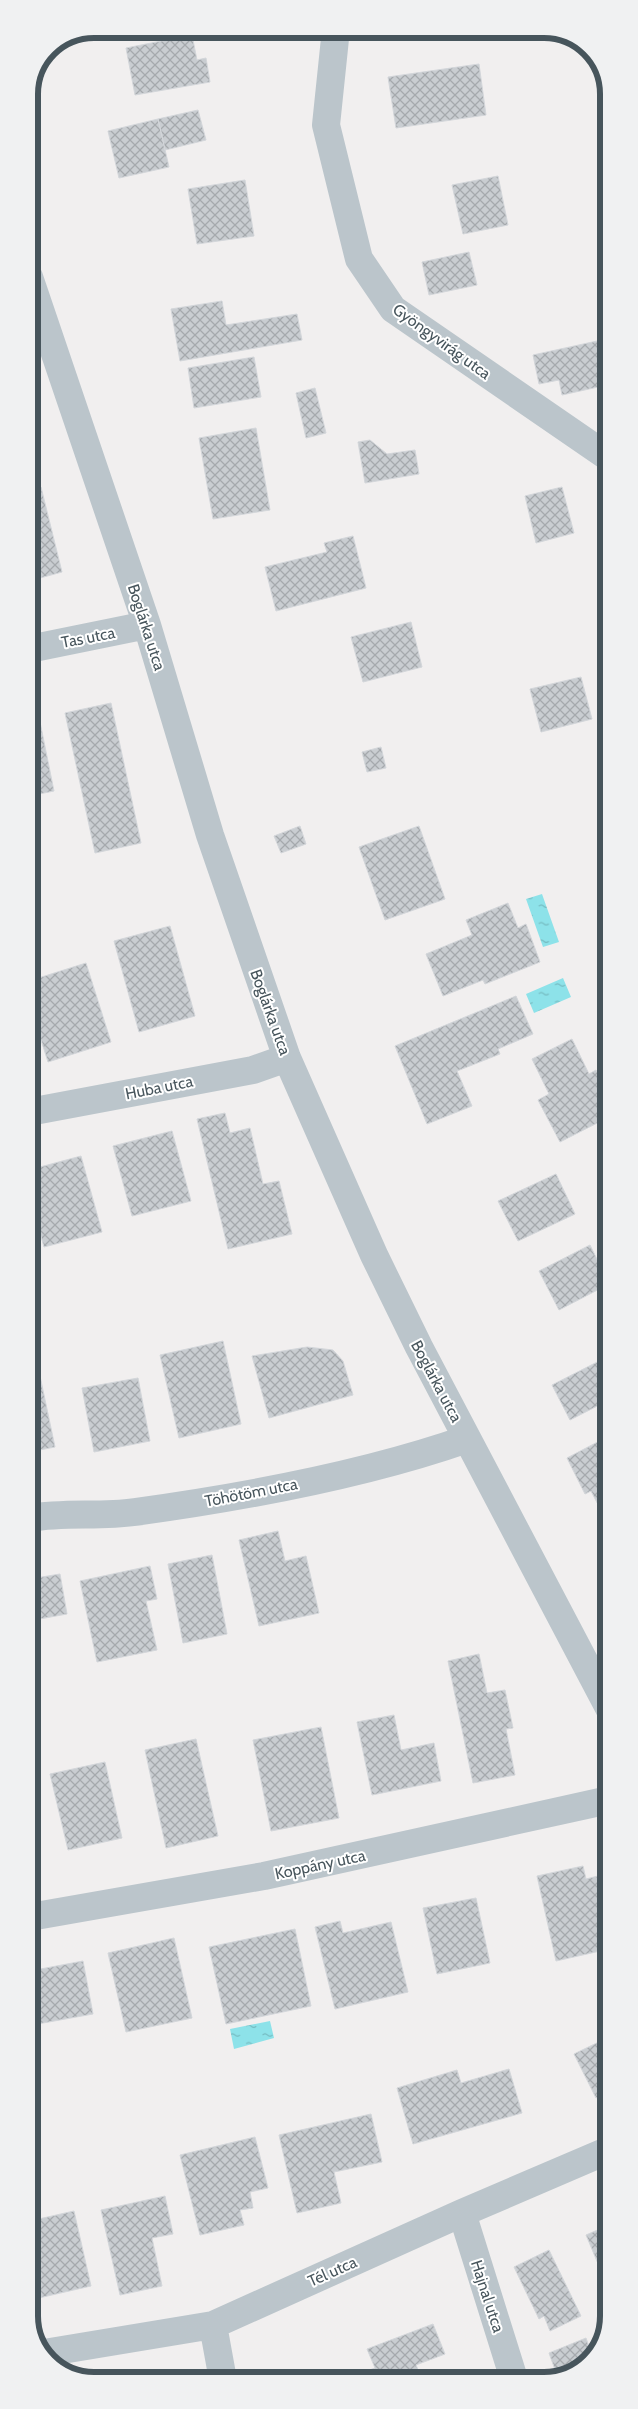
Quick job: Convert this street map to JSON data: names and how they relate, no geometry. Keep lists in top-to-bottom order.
{
  "streets": {
    "street": [
      "Gyöngyvirág utca",
      "Boglárka utca",
      "Tas utca",
      "Huba utca",
      "Töhötöm utca",
      "Koppány utca",
      "Tél utca",
      "Hajnal utca"
    ]
  },
  "crossings": [
    ["Boglárka utca", "Tas utca"],
    ["Boglárka utca", "Huba utca"],
    ["Boglárka utca", "Töhötöm utca"],
    ["Tél utca", "Hajnal utca"]
  ]
}
